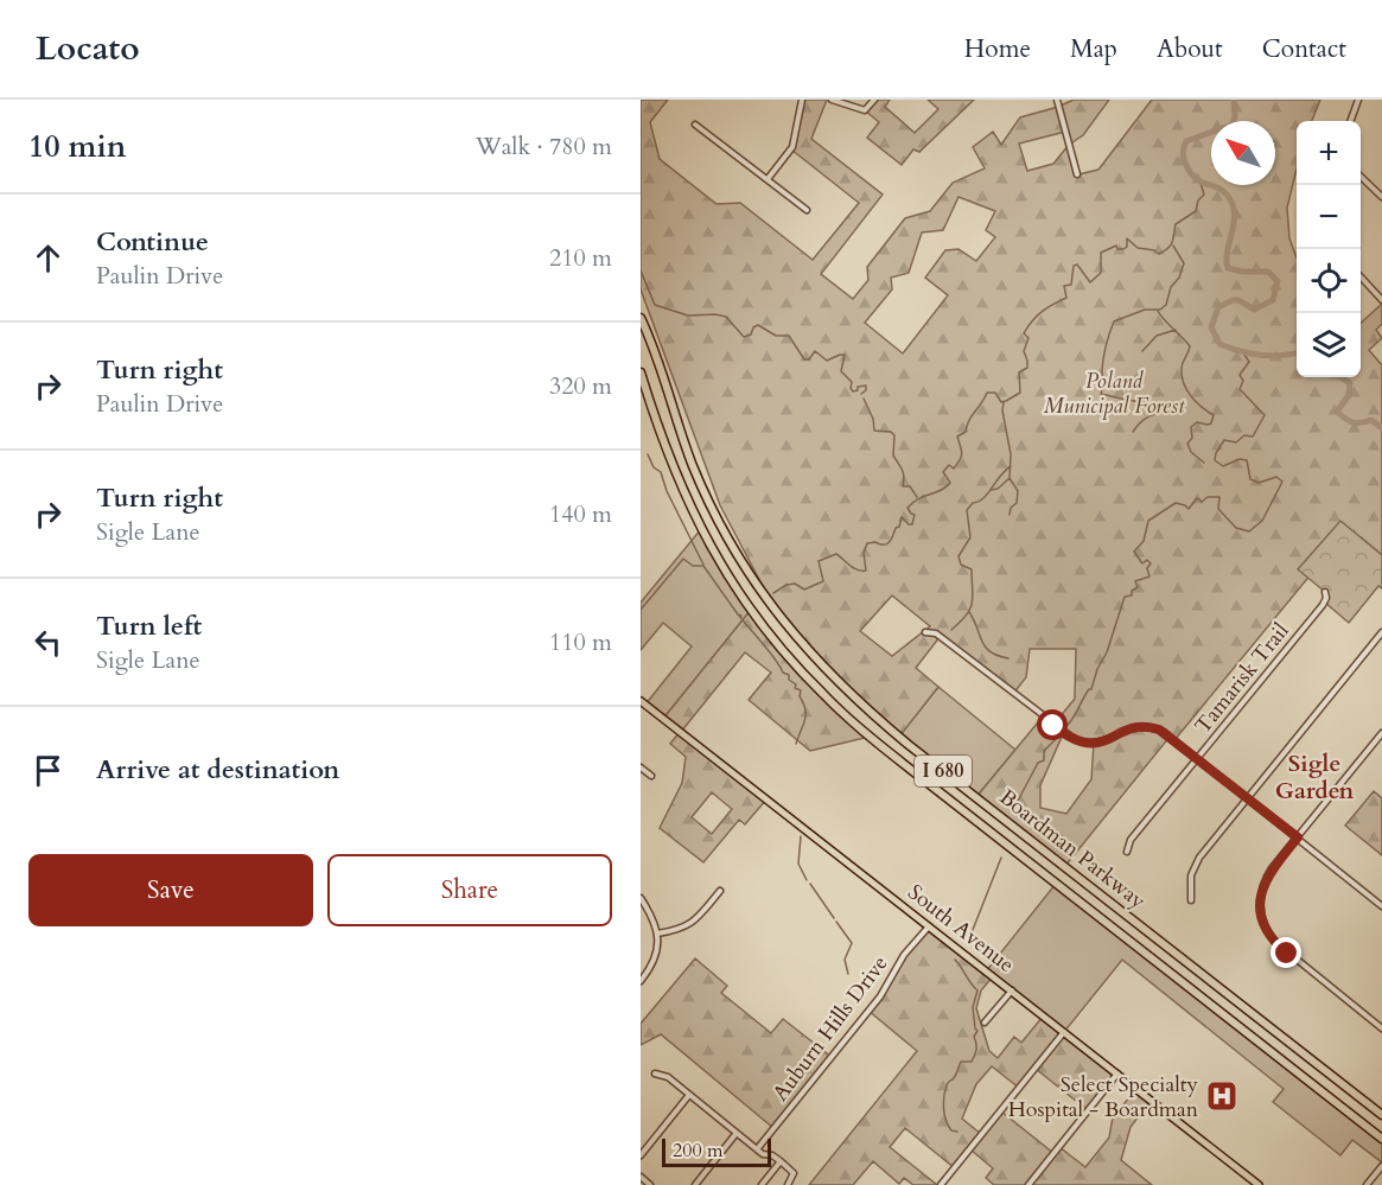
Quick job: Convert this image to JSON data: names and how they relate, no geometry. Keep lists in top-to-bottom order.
{
  "streets": {
    "highway": ["I 680", "Boardman Parkway"],
    "main road": ["South Avenue"],
    "street": ["Tamarisk Trail", "Auburn Hills Drive"]
  },
  "crossings": [
    ["South Avenue", "Auburn Hills Drive"]
  ],
  "districts": ["Sigle Garden"],
  "parks": ["Poland Municipal Forest"],
  "places": {
    "hospital": ["Select Specialty Hospital - Boardman"]
  },
  "scale_bar": "200 m",
  "north": "top left",
  "page": {
    "header": "Locato",
    "nav": [
      "Home",
      "Map",
      "About",
      "Contact"
    ],
    "heading": ["10 min", "Walk · 780 m"],
    "map_buttons": ["+", "−"],
    "list": [
      ["Continue", "Paulin Drive", "210 m"],
      ["Turn right", "Paulin Drive", "320 m"],
      ["Turn right", "Sigle Lane", "140 m"],
      ["Turn left", "Sigle Lane", "110 m"],
      "Arrive at destination"
    ],
    "buttons": ["Save", "Share"],
    "scale": "200 m"
  }
}
